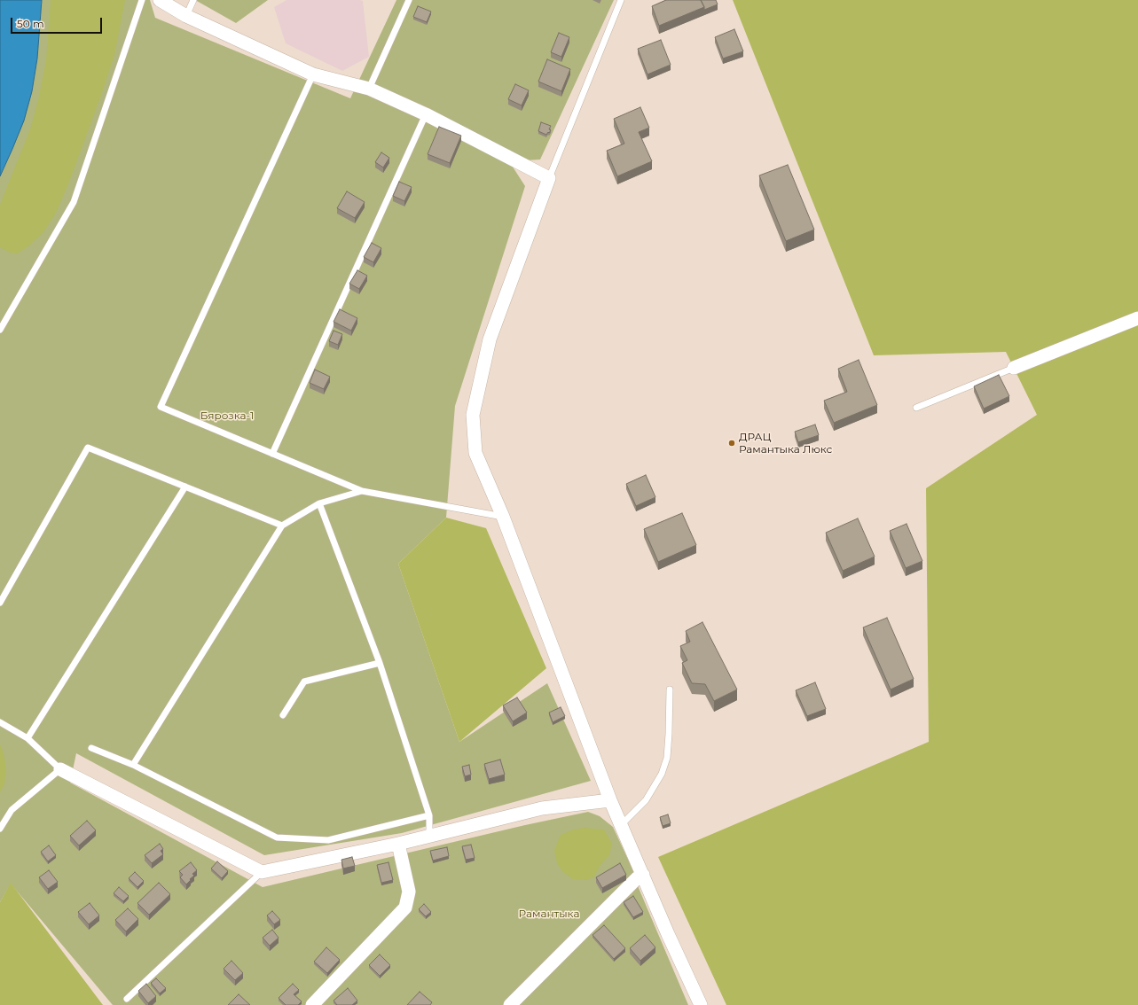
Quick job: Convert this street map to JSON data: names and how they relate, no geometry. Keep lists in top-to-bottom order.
{
  "parks": ["Бярозка-1", "Рамантыка"],
  "places": ["ДРАЦ Рамантыка Люкс"],
  "scale_bar": "50 m"
}
